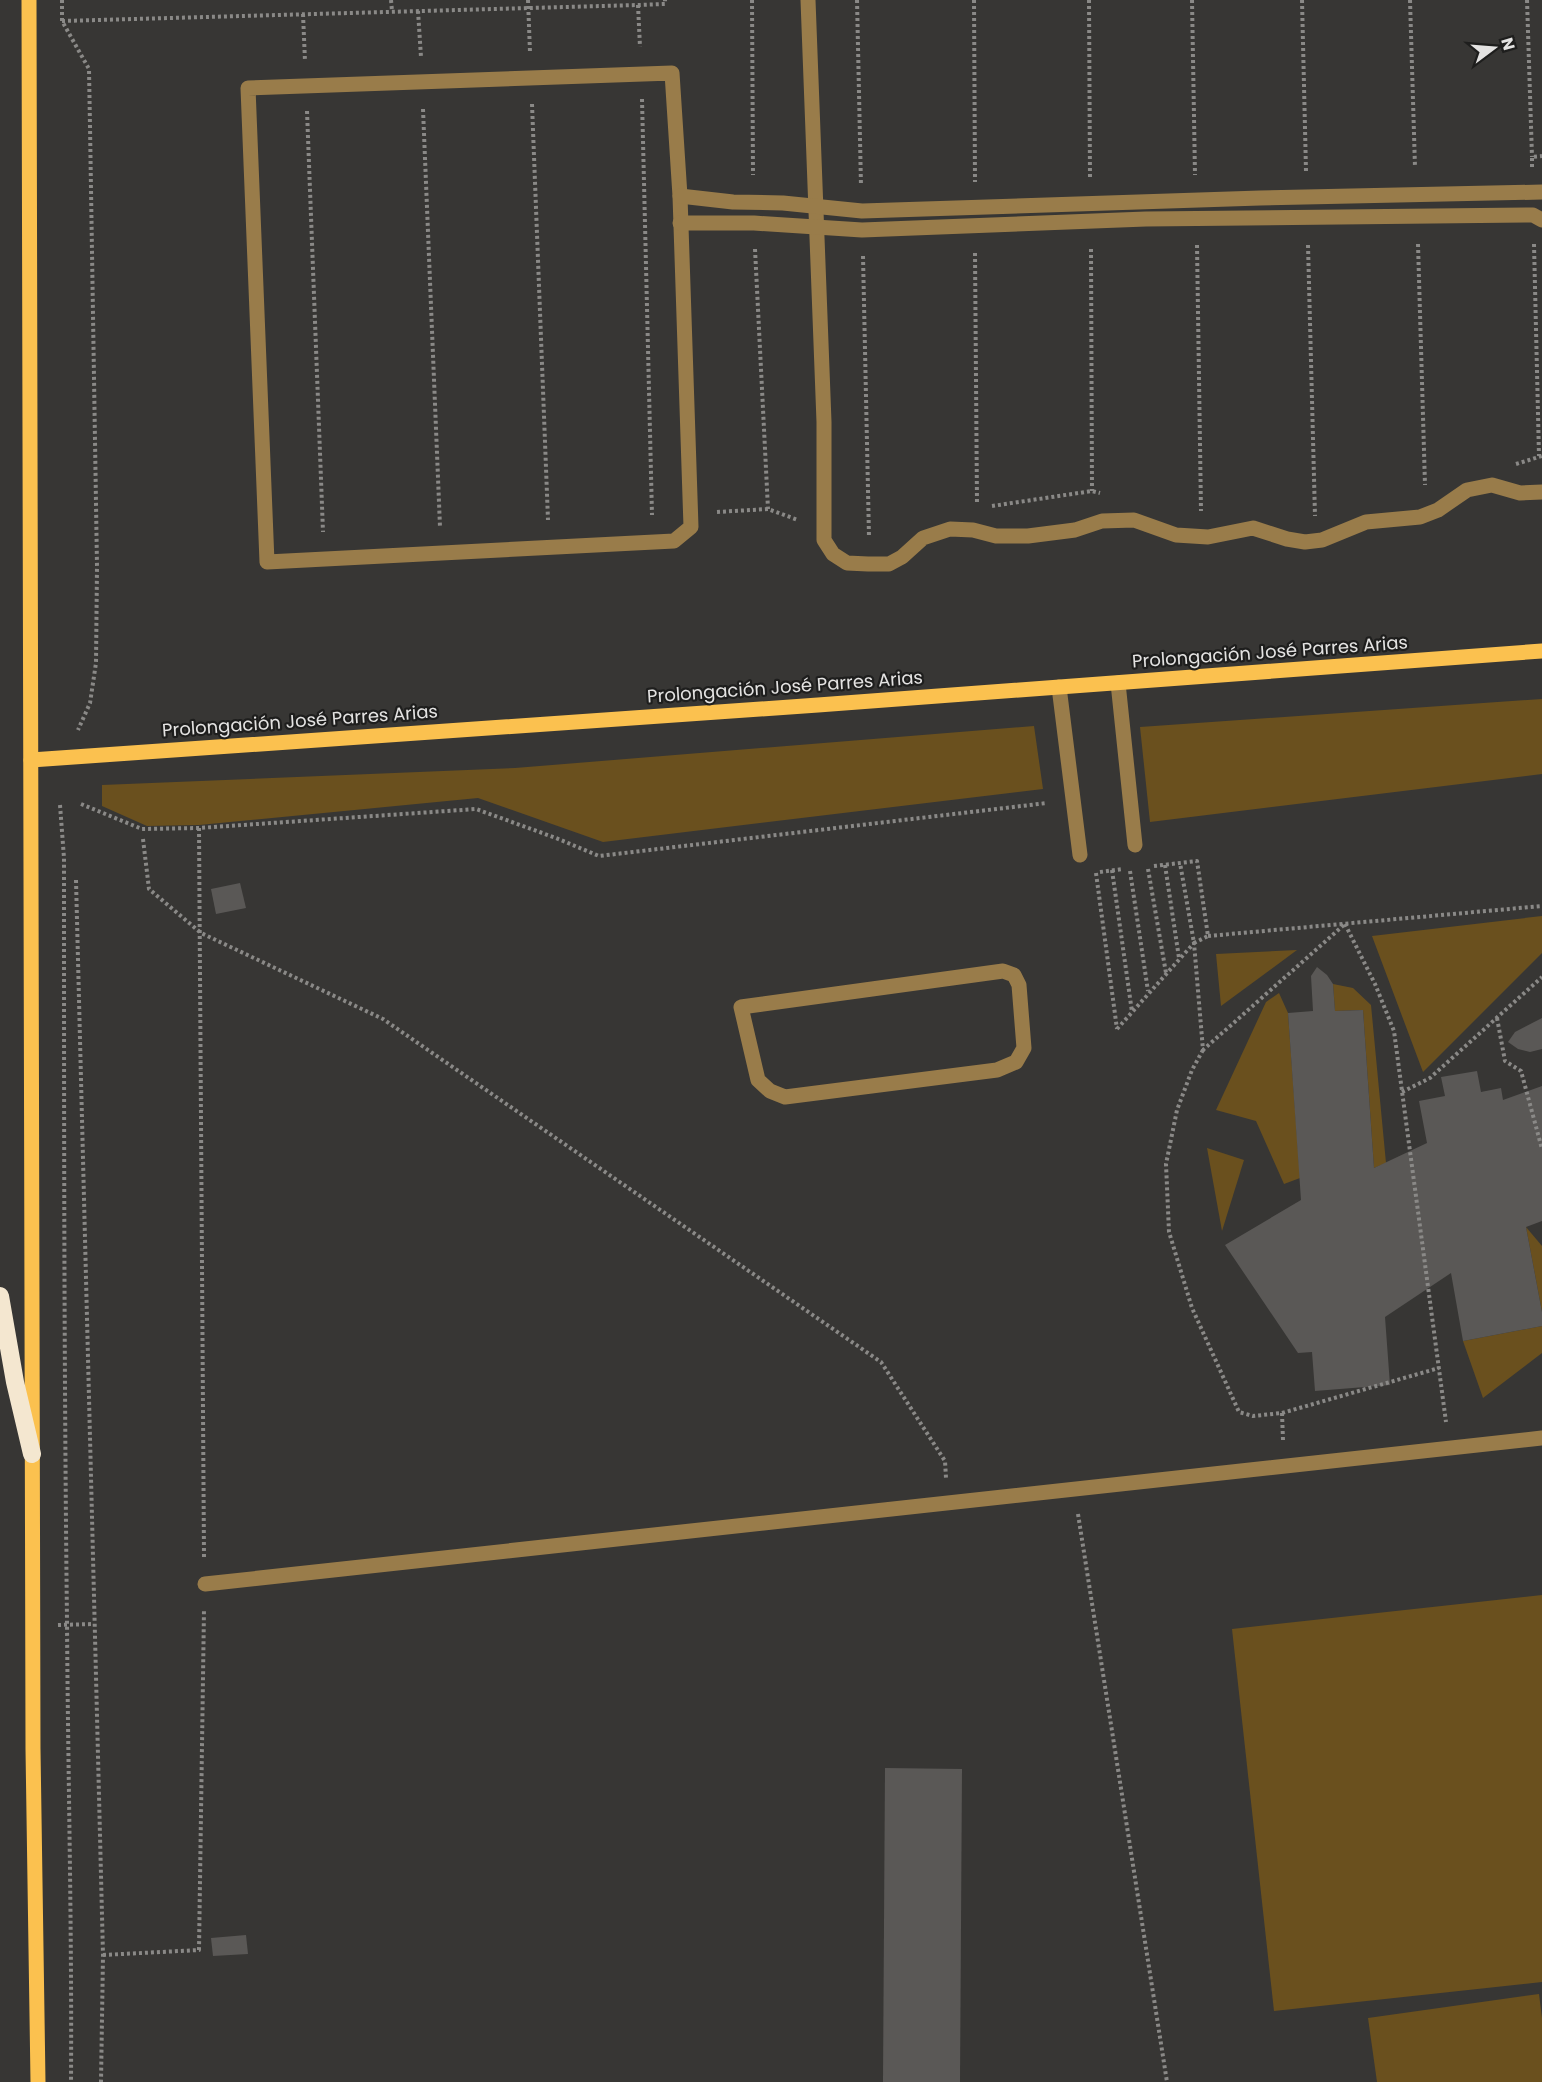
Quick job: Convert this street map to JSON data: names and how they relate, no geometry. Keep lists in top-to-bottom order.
{
  "streets": {
    "main road": ["Prolongación José Parres Arias"]
  },
  "north": "right"
}
